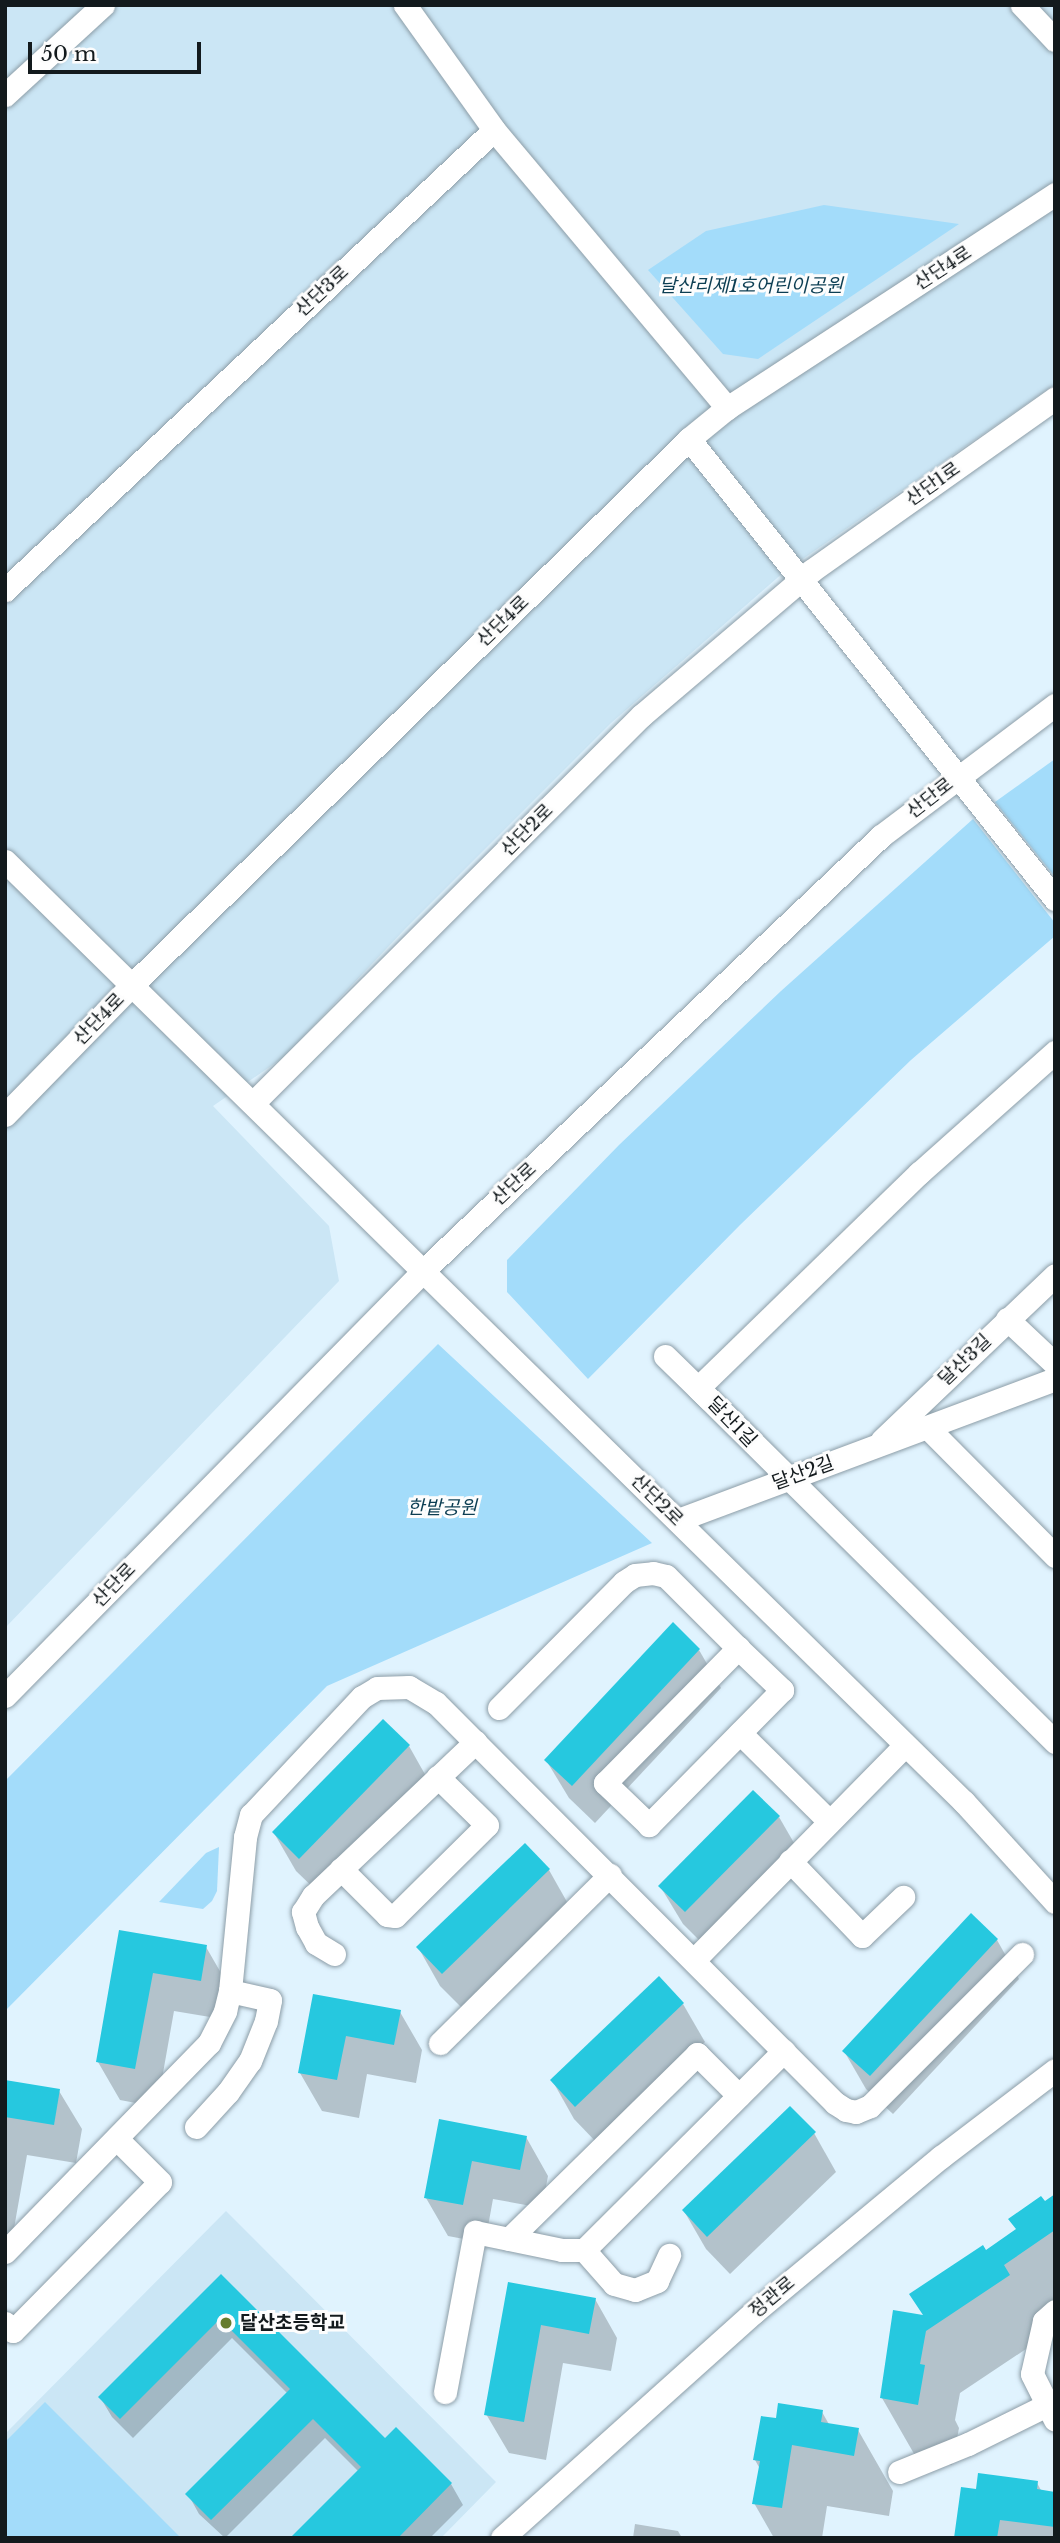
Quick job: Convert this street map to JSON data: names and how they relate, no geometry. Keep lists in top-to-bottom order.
{
  "streets": {
    "street": [
      "산단4로",
      "산단3로",
      "산단1로",
      "산단로",
      "산단2로",
      "달산3길",
      "달산1길",
      "달산2길",
      "정관로"
    ]
  },
  "crossings": [
    ["산단4로", "산단2로"],
    ["산단1로", "산단2로"],
    ["산단로", "산단2로"],
    ["산단2로", "달산2길"],
    ["달산3길", "달산2길"],
    ["달산1길", "달산2길"]
  ],
  "parks": ["달산리제1호어린이공원", "한밭공원"],
  "places": ["달산초등학교"],
  "scale_bar": "50 m"
}
